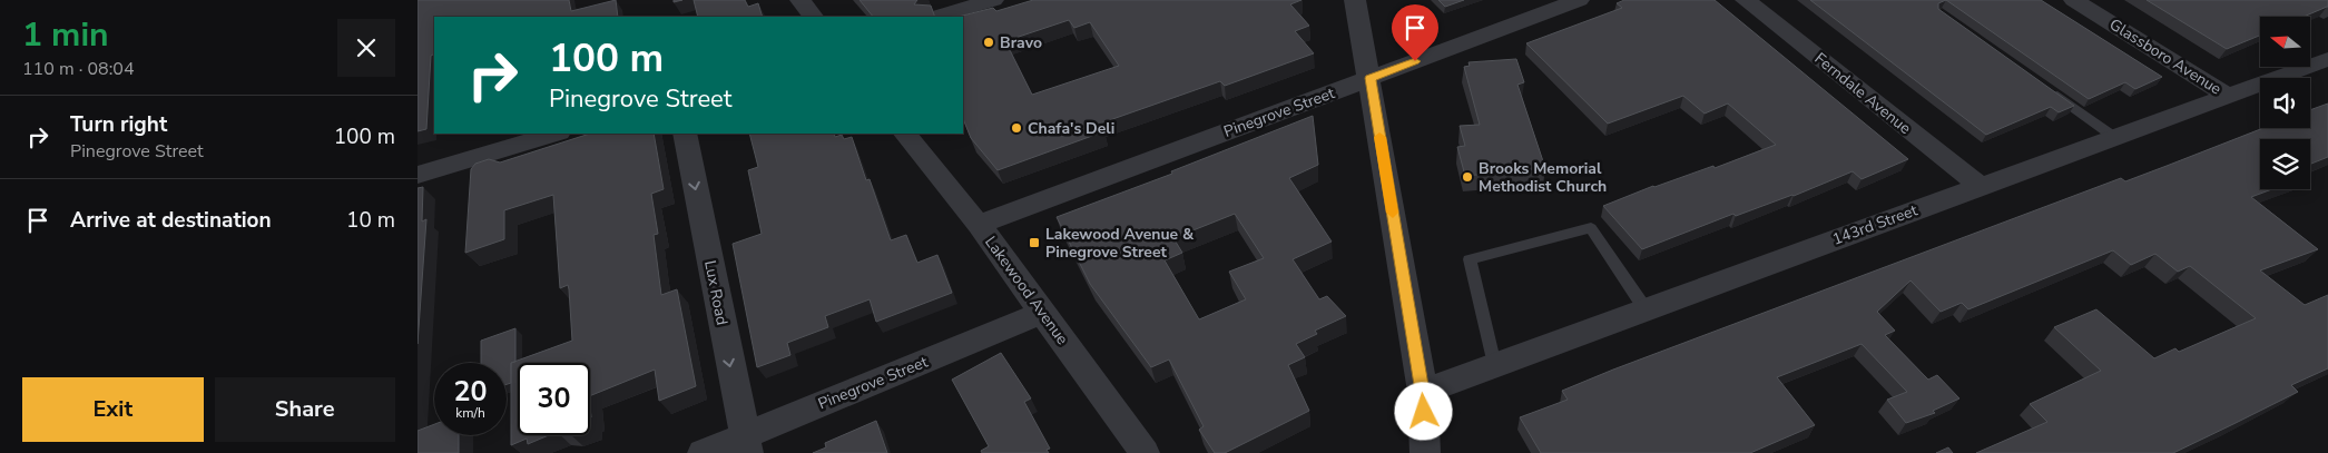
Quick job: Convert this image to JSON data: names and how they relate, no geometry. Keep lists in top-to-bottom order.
{
  "streets": {
    "street": [
      "Glassboro Avenue",
      "Ferndale Avenue",
      "Pinegrove Street",
      "143rd Street",
      "Lakewood Avenue",
      "Lux Road"
    ]
  },
  "crossings": [
    ["Glassboro Avenue", "143rd Street"],
    ["Ferndale Avenue", "143rd Street"],
    ["Pinegrove Street", "Lakewood Avenue"],
    ["Pinegrove Street", "Lux Road"]
  ],
  "one_way": ["Lux Road"],
  "places": {
    "other": ["Bravo", "Chafa's Deli", "Brooks Memorial Methodist Church"],
    "transit": ["Lakewood Avenue & Pinegrove Street"]
  },
  "north": "left",
  "page": {
    "heading": ["1 min", "110 m · 08:04"],
    "turn": ["100 m", "Pinegrove Street"],
    "list": [
      {
        "name": "Turn right",
        "note": "Pinegrove Street",
        "value": "100 m"
      },
      {
        "name": "Arrive at destination",
        "value": "10 m"
      }
    ],
    "speed": "20 km/h",
    "limit": "30",
    "buttons": ["Exit", "Share"]
  }
}
